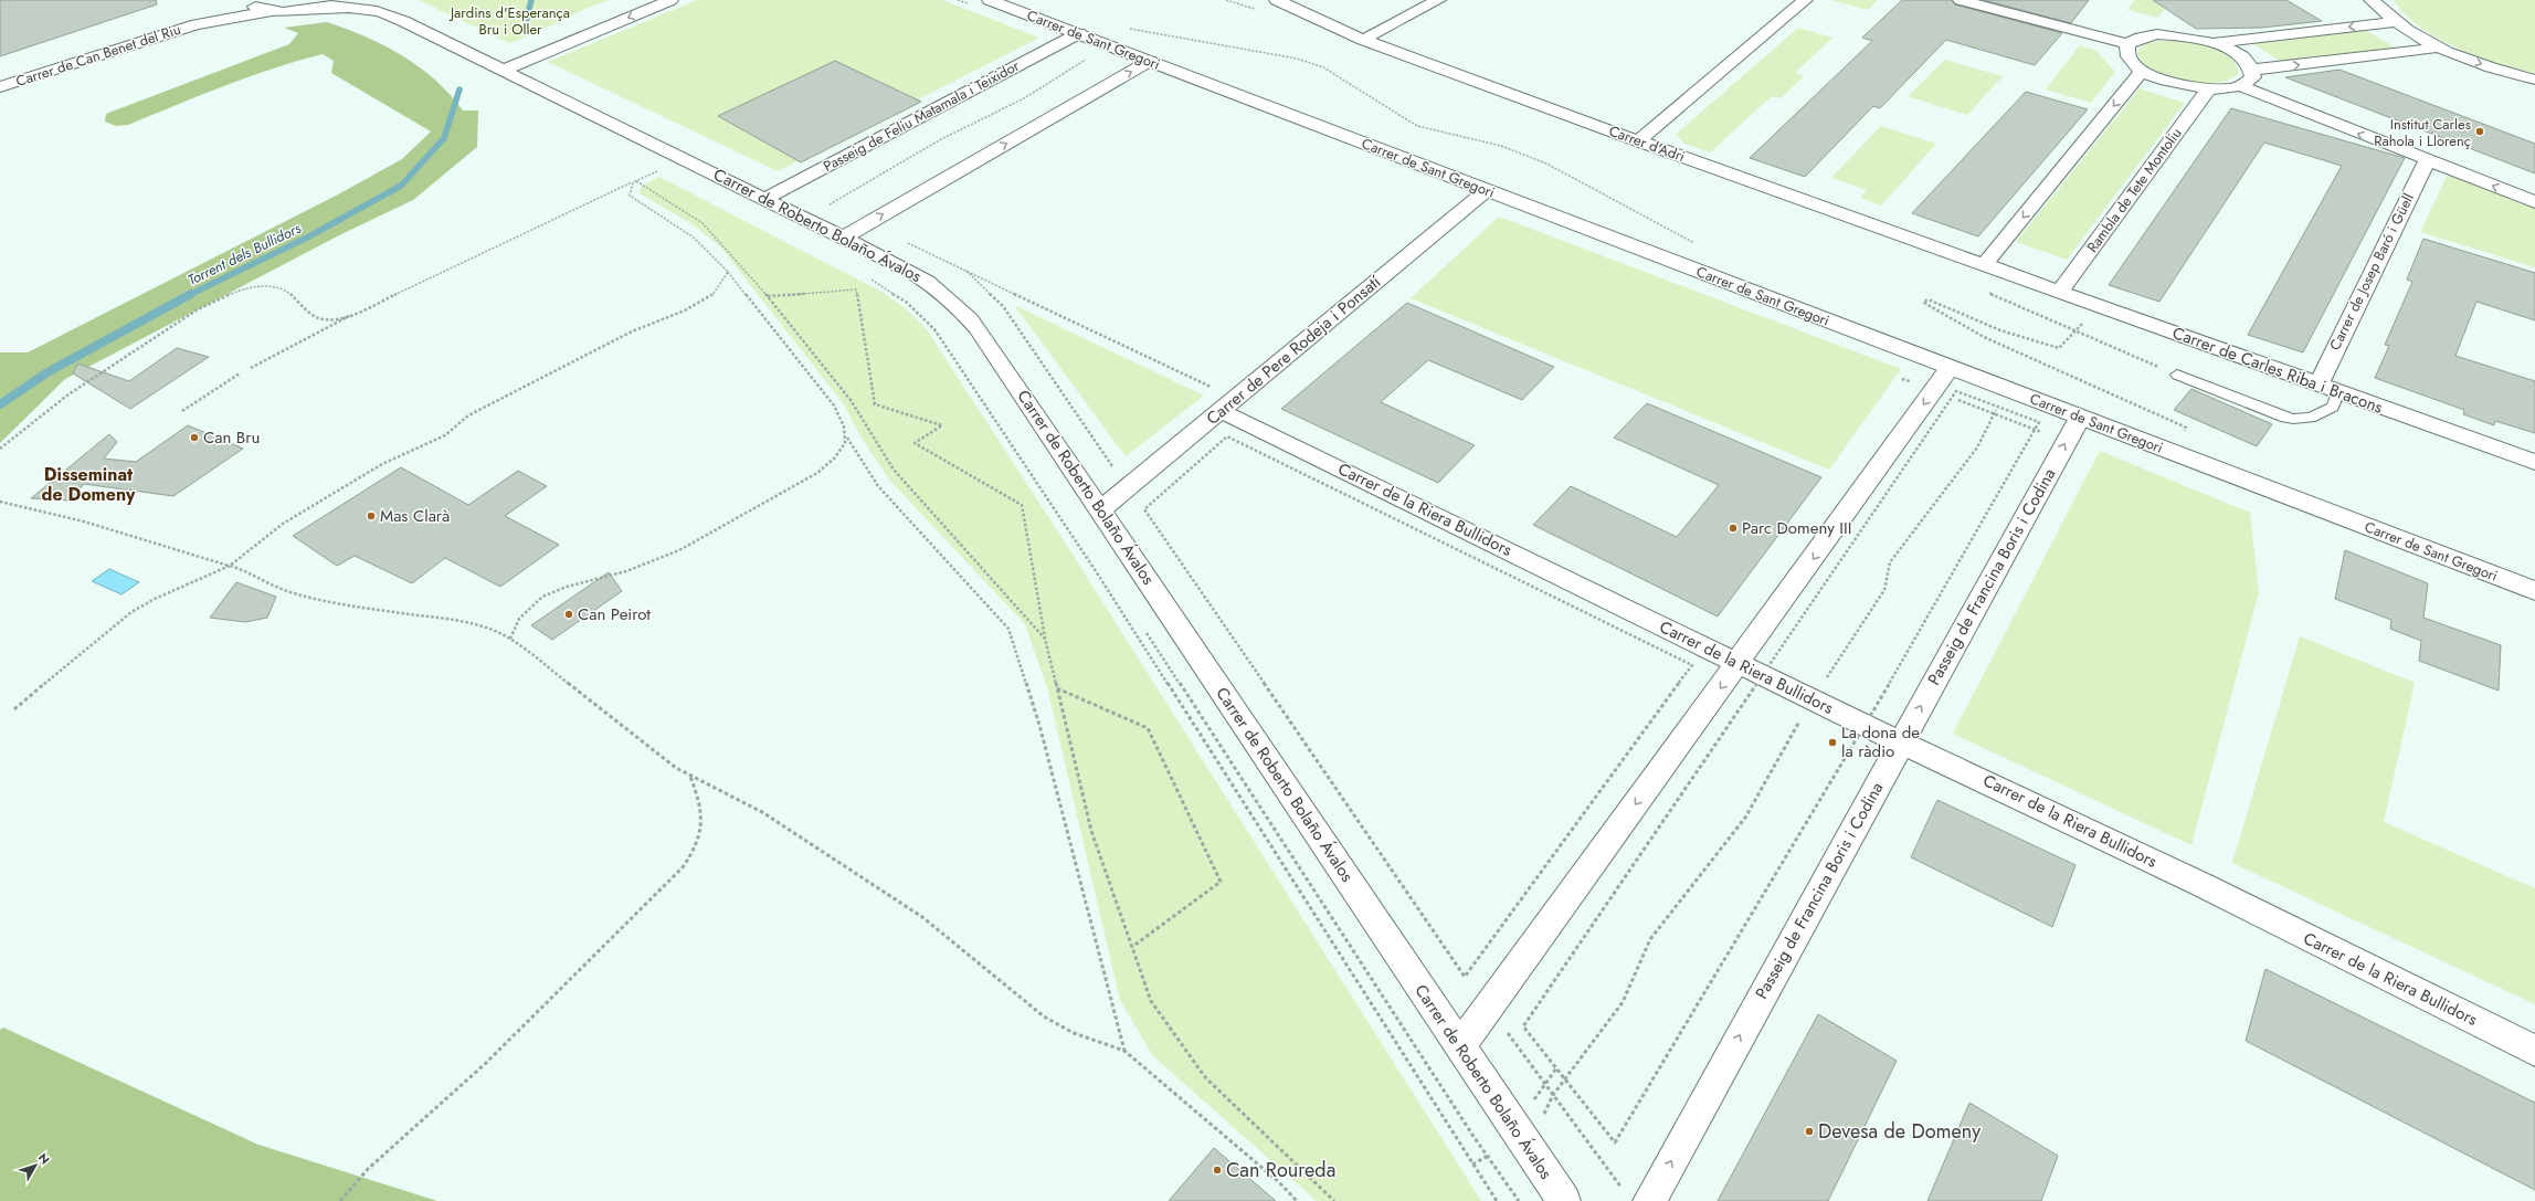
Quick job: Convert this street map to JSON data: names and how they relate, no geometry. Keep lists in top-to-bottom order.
{
  "streets": {
    "street": [
      "Carrer de Sant Gregori",
      "Carrer de Can Benet del Riu",
      "Passeig de Feliu Matamala i Teixidor",
      "Carrer d'Adri",
      "Rambla de Tete Montoliu",
      "Carrer de Roberto Bolaño Ávalos",
      "Carrer de Josep Baró i Güell",
      "Carrer de Pere Rodeja i Ponsatí",
      "Carrer de Carles Riba i Bracons",
      "Carrer de la Riera Bullidors",
      "Passeig de Francina Boris i Codina"
    ]
  },
  "crossings": [
    ["Carrer de Sant Gregori", "Passeig de Feliu Matamala i Teixidor"],
    ["Carrer de Sant Gregori", "Carrer de Pere Rodeja i Ponsatí"],
    ["Carrer de Sant Gregori", "Passeig de Francina Boris i Codina"],
    ["Carrer de Can Benet del Riu", "Carrer de Roberto Bolaño Ávalos"],
    ["Passeig de Feliu Matamala i Teixidor", "Carrer de Roberto Bolaño Ávalos"],
    ["Carrer d'Adri", "Carrer de Carles Riba i Bracons"],
    ["Rambla de Tete Montoliu", "Carrer de Carles Riba i Bracons"],
    ["Carrer de Roberto Bolaño Ávalos", "Carrer de Pere Rodeja i Ponsatí"],
    ["Carrer de Josep Baró i Güell", "Carrer de Carles Riba i Bracons"],
    ["Carrer de Pere Rodeja i Ponsatí", "Carrer de la Riera Bullidors"],
    ["Carrer de la Riera Bullidors", "Passeig de Francina Boris i Codina"]
  ],
  "districts": ["Disseminat de Domeny"],
  "water": ["Torrent dels Bullidors"],
  "parks": ["Jardins d'Esperança Bru i Oller"],
  "places": [
    "Institut Carles Rahola i Llorenç",
    "Can Bru",
    "Mas Clarà",
    "Parc Domeny III",
    "Can Peirot",
    "La dona de la ràdio",
    "Devesa de Domeny",
    "Can Roureda"
  ],
  "north": "top right"
}
